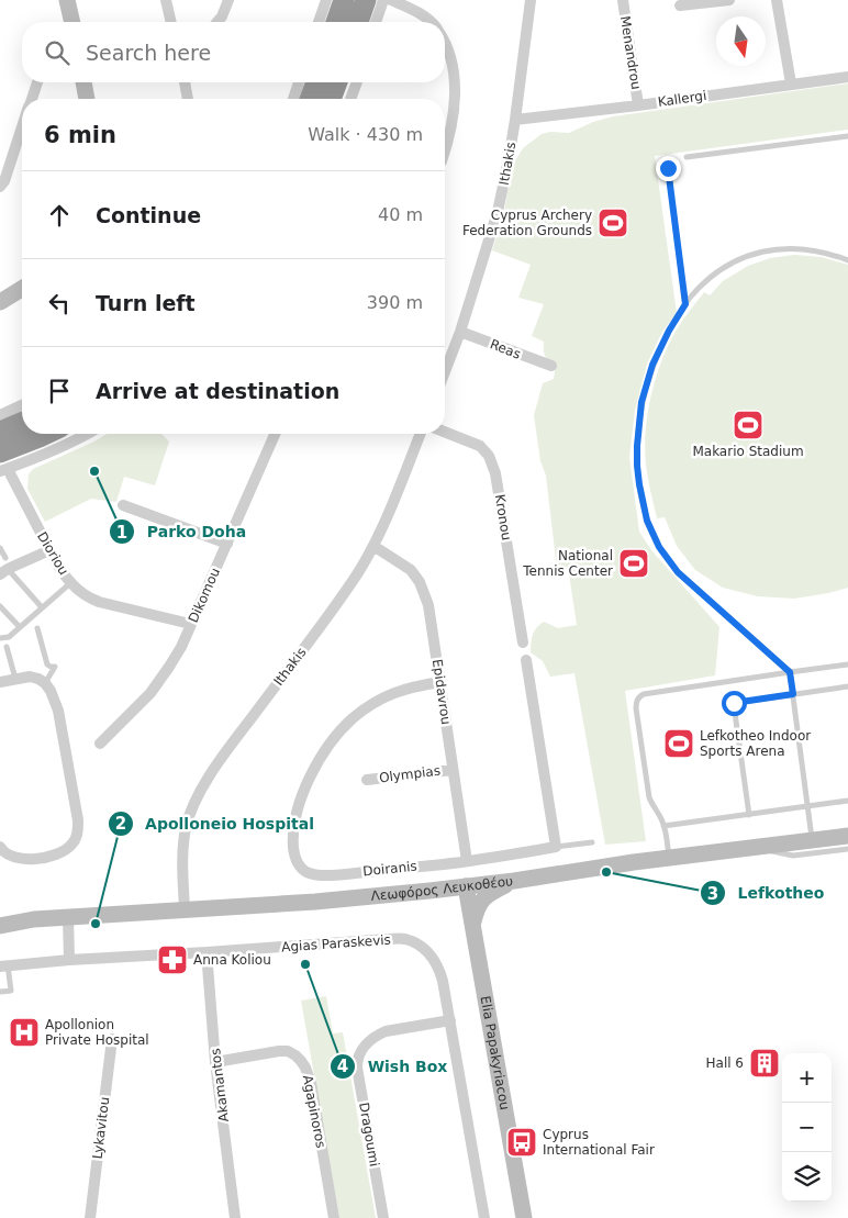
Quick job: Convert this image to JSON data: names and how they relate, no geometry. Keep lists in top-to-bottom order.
{
  "streets": {
    "main road": ["Λεωφόρος Λευκοθέου", "Elia Papakyriacou"],
    "street": [
      "Menandrou",
      "Kallergi",
      "Ithakis",
      "Reas",
      "Kronou",
      "Dioriou",
      "Dikomou",
      "Epidavrou",
      "Olympias",
      "Doiranis",
      "Agias Paraskevis",
      "Akamantos",
      "Agapinoros",
      "Lykavitou",
      "Dragoumi"
    ]
  },
  "crossings": [
    ["Menandrou", "Kallergi"],
    ["Kallergi", "Ithakis"],
    ["Ithakis", "Reas"],
    ["Ithakis", "Epidavrou"],
    ["Ithakis", "Λεωφόρος Λευκοθέου"],
    ["Dioriou", "Dikomou"],
    ["Epidavrou", "Olympias"],
    ["Epidavrou", "Doiranis"],
    ["Λεωφόρος Λευκοθέου", "Elia Papakyriacou"],
    ["Agias Paraskevis", "Akamantos"],
    ["Agias Paraskevis", "Dragoumi"],
    ["Akamantos", "Agapinoros"]
  ],
  "places": {
    "sports": [
      "Cyprus Archery Federation Grounds",
      "Makario Stadium",
      "National Tennis Center",
      "Lefkotheo Indoor Sports Arena"
    ],
    "other": [
      "Parko Doha",
      "Lefkotheo",
      "Apolloneio Hospital",
      "Wish Box"
    ],
    "pharmacy": ["Anna Koliou"],
    "hospital": ["Apollonion Private Hospital"],
    "building": ["Hall 6"],
    "bus stop": ["Cyprus International Fair"]
  },
  "north": "bottom",
  "page": {
    "search": "Search here",
    "heading": ["6 min", "Walk · 430 m"],
    "list": [
      ["Continue", "40 m"],
      ["Turn left", "390 m"],
      "Arrive at destination"
    ],
    "map_buttons": ["+", "−"]
  }
}
